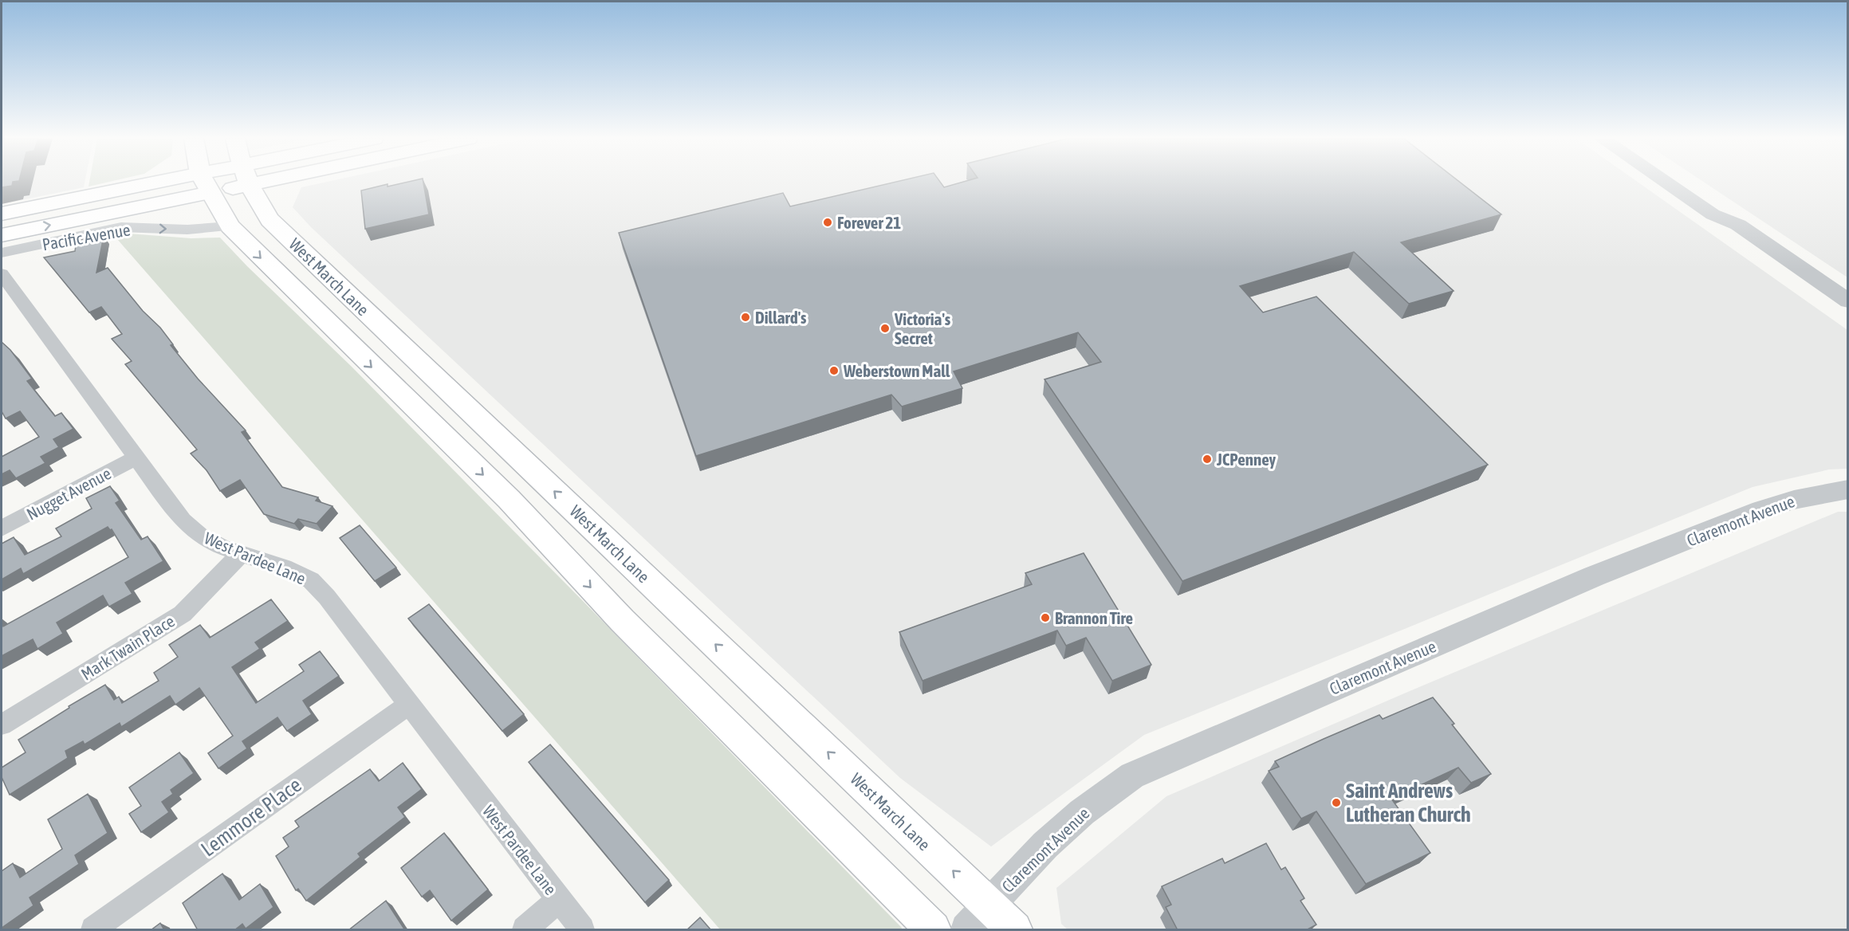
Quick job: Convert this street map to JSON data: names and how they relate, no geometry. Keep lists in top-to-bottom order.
{
  "streets": {
    "main road": ["West March Lane"],
    "street": [
      "Pacific Avenue",
      "Nugget Avenue",
      "Claremont Avenue",
      "West Pardee Lane",
      "Mark Twain Place",
      "Lemmore Place"
    ]
  },
  "crossings": [
    ["Pacific Avenue", "West March Lane"],
    ["West March Lane", "Claremont Avenue"],
    ["Nugget Avenue", "West Pardee Lane"],
    ["West Pardee Lane", "Mark Twain Place"],
    ["West Pardee Lane", "Lemmore Place"]
  ],
  "one_way": ["Pacific Avenue"],
  "places": [
    "Forever 21",
    "Dillard's",
    "Victoria's Secret",
    "Weberstown Mall",
    "JCPenney",
    "Brannon Tire",
    "Saint Andrews Lutheran Church"
  ]
}
